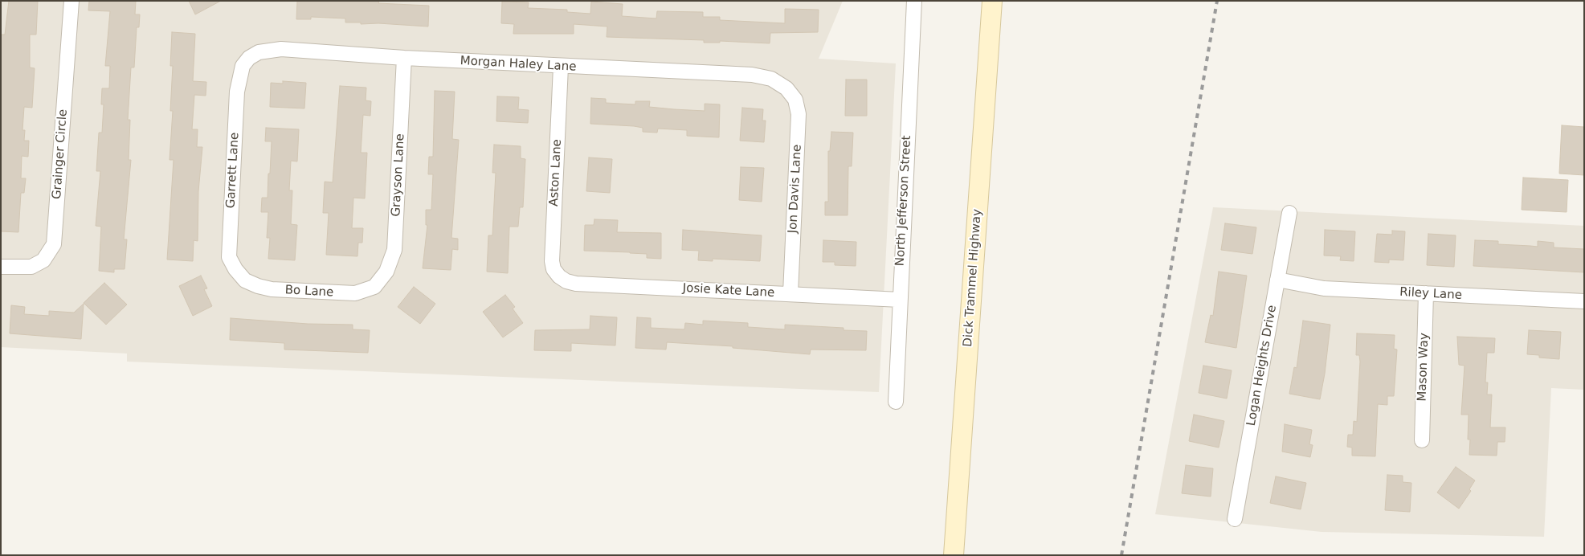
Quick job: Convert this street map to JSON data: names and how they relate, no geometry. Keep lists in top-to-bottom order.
{
  "streets": {
    "main road": ["Dick Trammel Highway"],
    "street": [
      "Morgan Haley Lane",
      "Grainger Circle",
      "Garrett Lane",
      "Aston Lane",
      "Grayson Lane",
      "Jon Davis Lane",
      "North Jefferson Street",
      "Josie Kate Lane",
      "Bo Lane",
      "Riley Lane",
      "Logan Heights Drive",
      "Mason Way"
    ]
  },
  "crossings": [
    ["Morgan Haley Lane", "Garrett Lane"],
    ["Morgan Haley Lane", "Aston Lane"],
    ["Morgan Haley Lane", "Grayson Lane"],
    ["Morgan Haley Lane", "Jon Davis Lane"],
    ["Garrett Lane", "Bo Lane"],
    ["Aston Lane", "Josie Kate Lane"],
    ["Grayson Lane", "Bo Lane"],
    ["Jon Davis Lane", "Josie Kate Lane"],
    ["North Jefferson Street", "Josie Kate Lane"],
    ["Riley Lane", "Logan Heights Drive"],
    ["Riley Lane", "Mason Way"]
  ]
}
